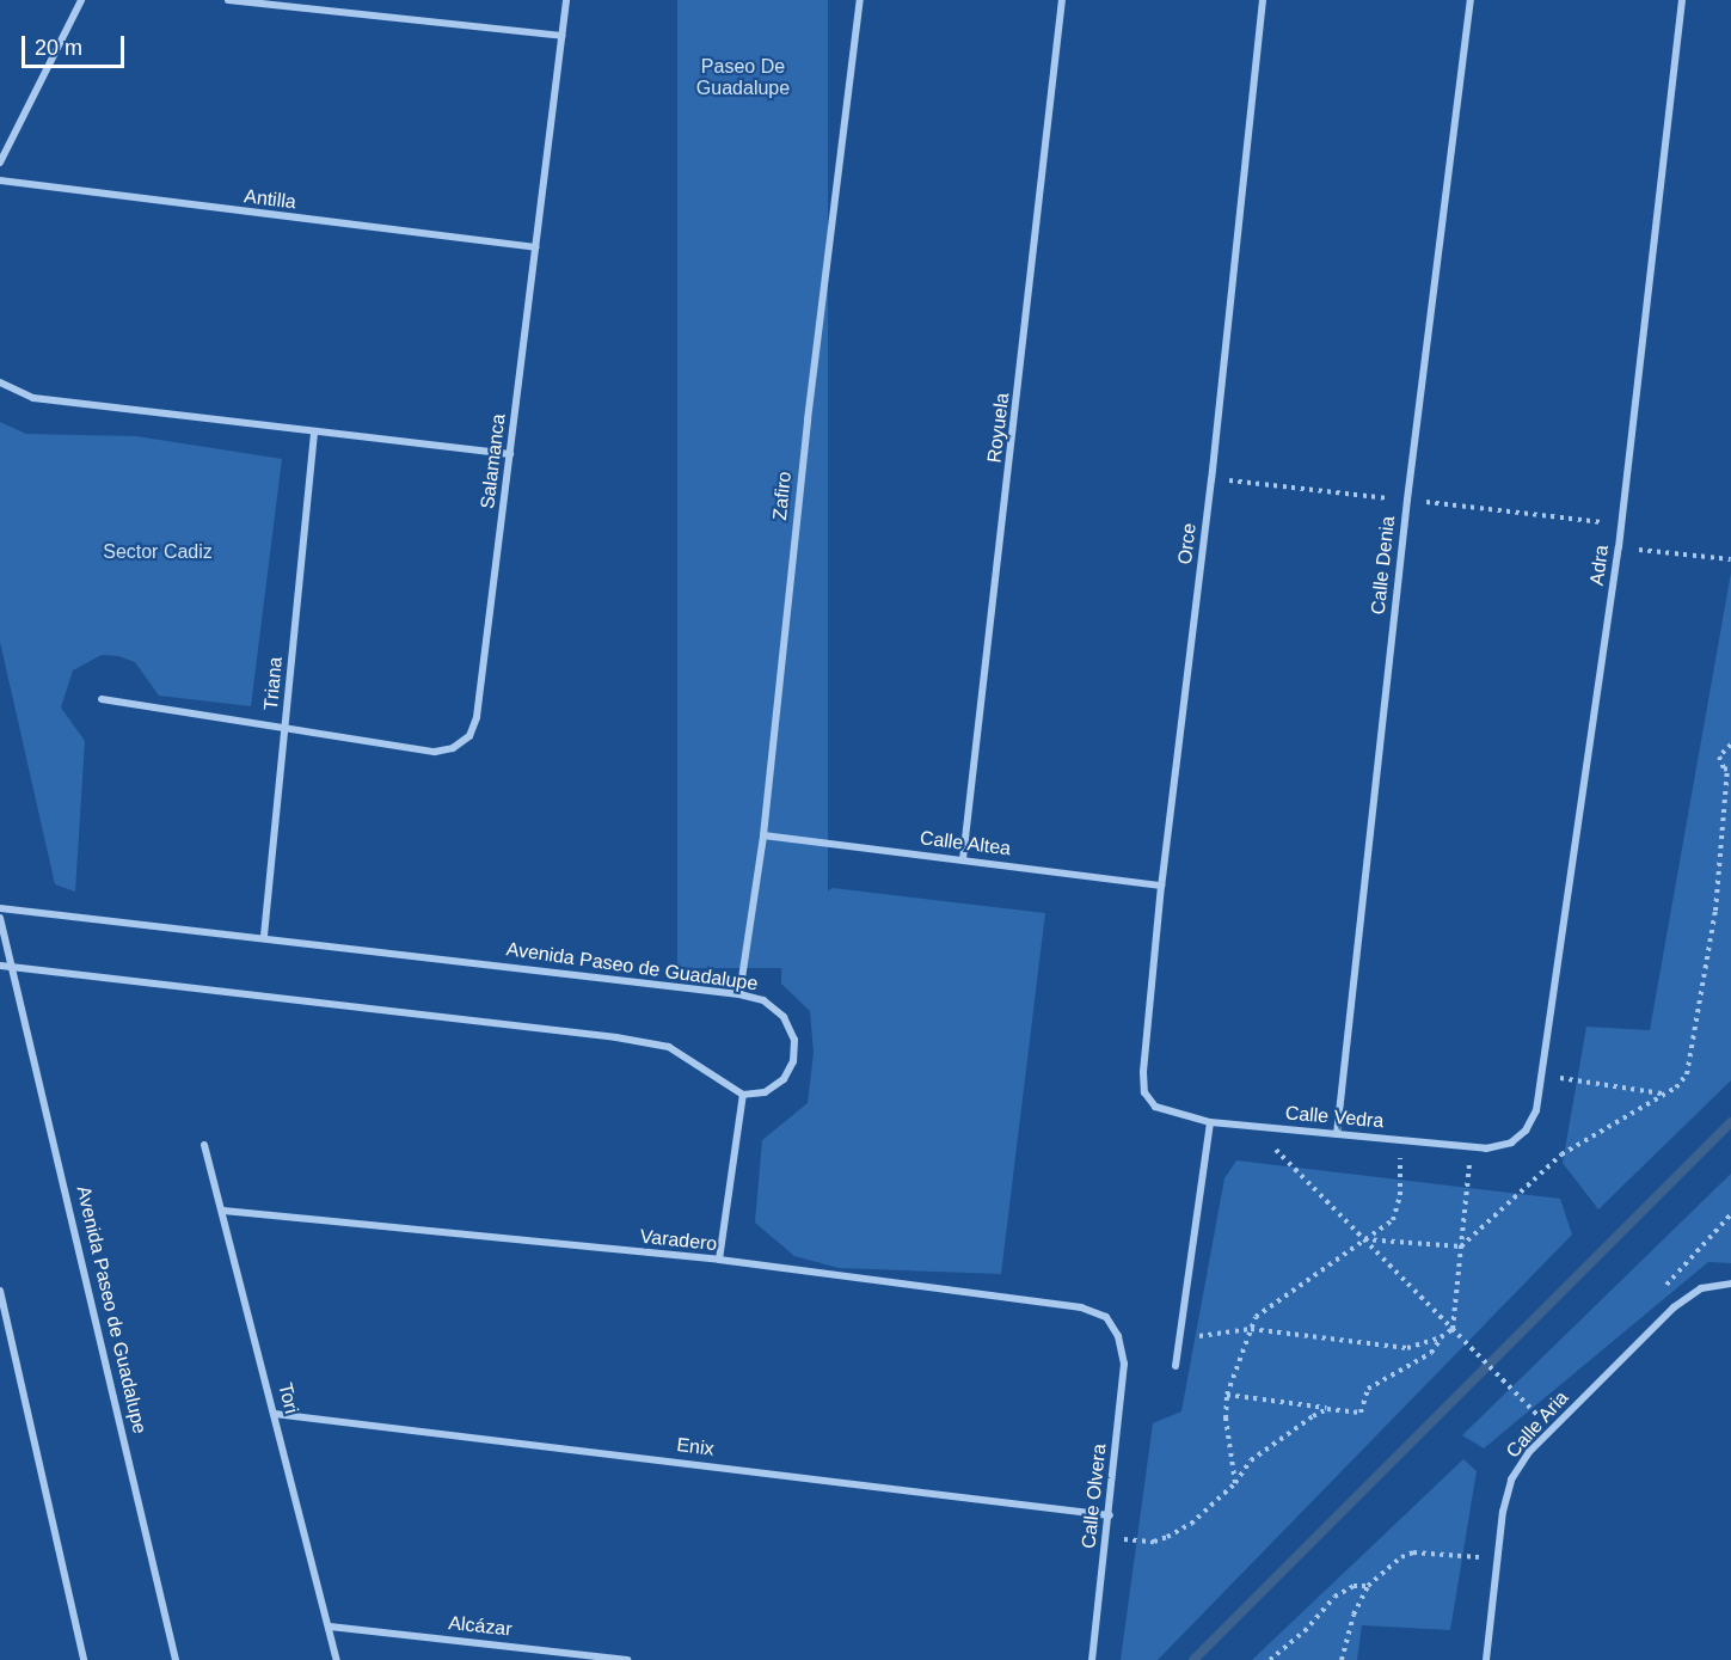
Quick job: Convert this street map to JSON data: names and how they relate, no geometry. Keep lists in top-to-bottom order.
{
  "streets": {
    "street": [
      "Antilla",
      "Royuela",
      "Salamanca",
      "Zafiro",
      "Orce",
      "Calle Denia",
      "Adra",
      "Triana",
      "Calle Altea",
      "Avenida Paseo de Guadalupe",
      "Calle Vedra",
      "Varadero",
      "Tori",
      "Calle Aria",
      "Enix",
      "Calle Olvera",
      "Alcázar"
    ]
  },
  "crossings": [
    ["Antilla", "Salamanca"],
    ["Royuela", "Calle Altea"],
    ["Salamanca", "Triana"],
    ["Zafiro", "Calle Altea"],
    ["Zafiro", "Avenida Paseo de Guadalupe"],
    ["Orce", "Calle Altea"],
    ["Orce", "Calle Vedra"],
    ["Calle Denia", "Calle Vedra"],
    ["Adra", "Calle Vedra"],
    ["Triana", "Avenida Paseo de Guadalupe"],
    ["Varadero", "Tori"],
    ["Varadero", "Calle Olvera"],
    ["Tori", "Enix"],
    ["Tori", "Alcázar"],
    ["Enix", "Calle Olvera"]
  ],
  "parks": ["Paseo De Guadalupe", "Sector Cadiz"],
  "scale_bar": "20 m"
}
